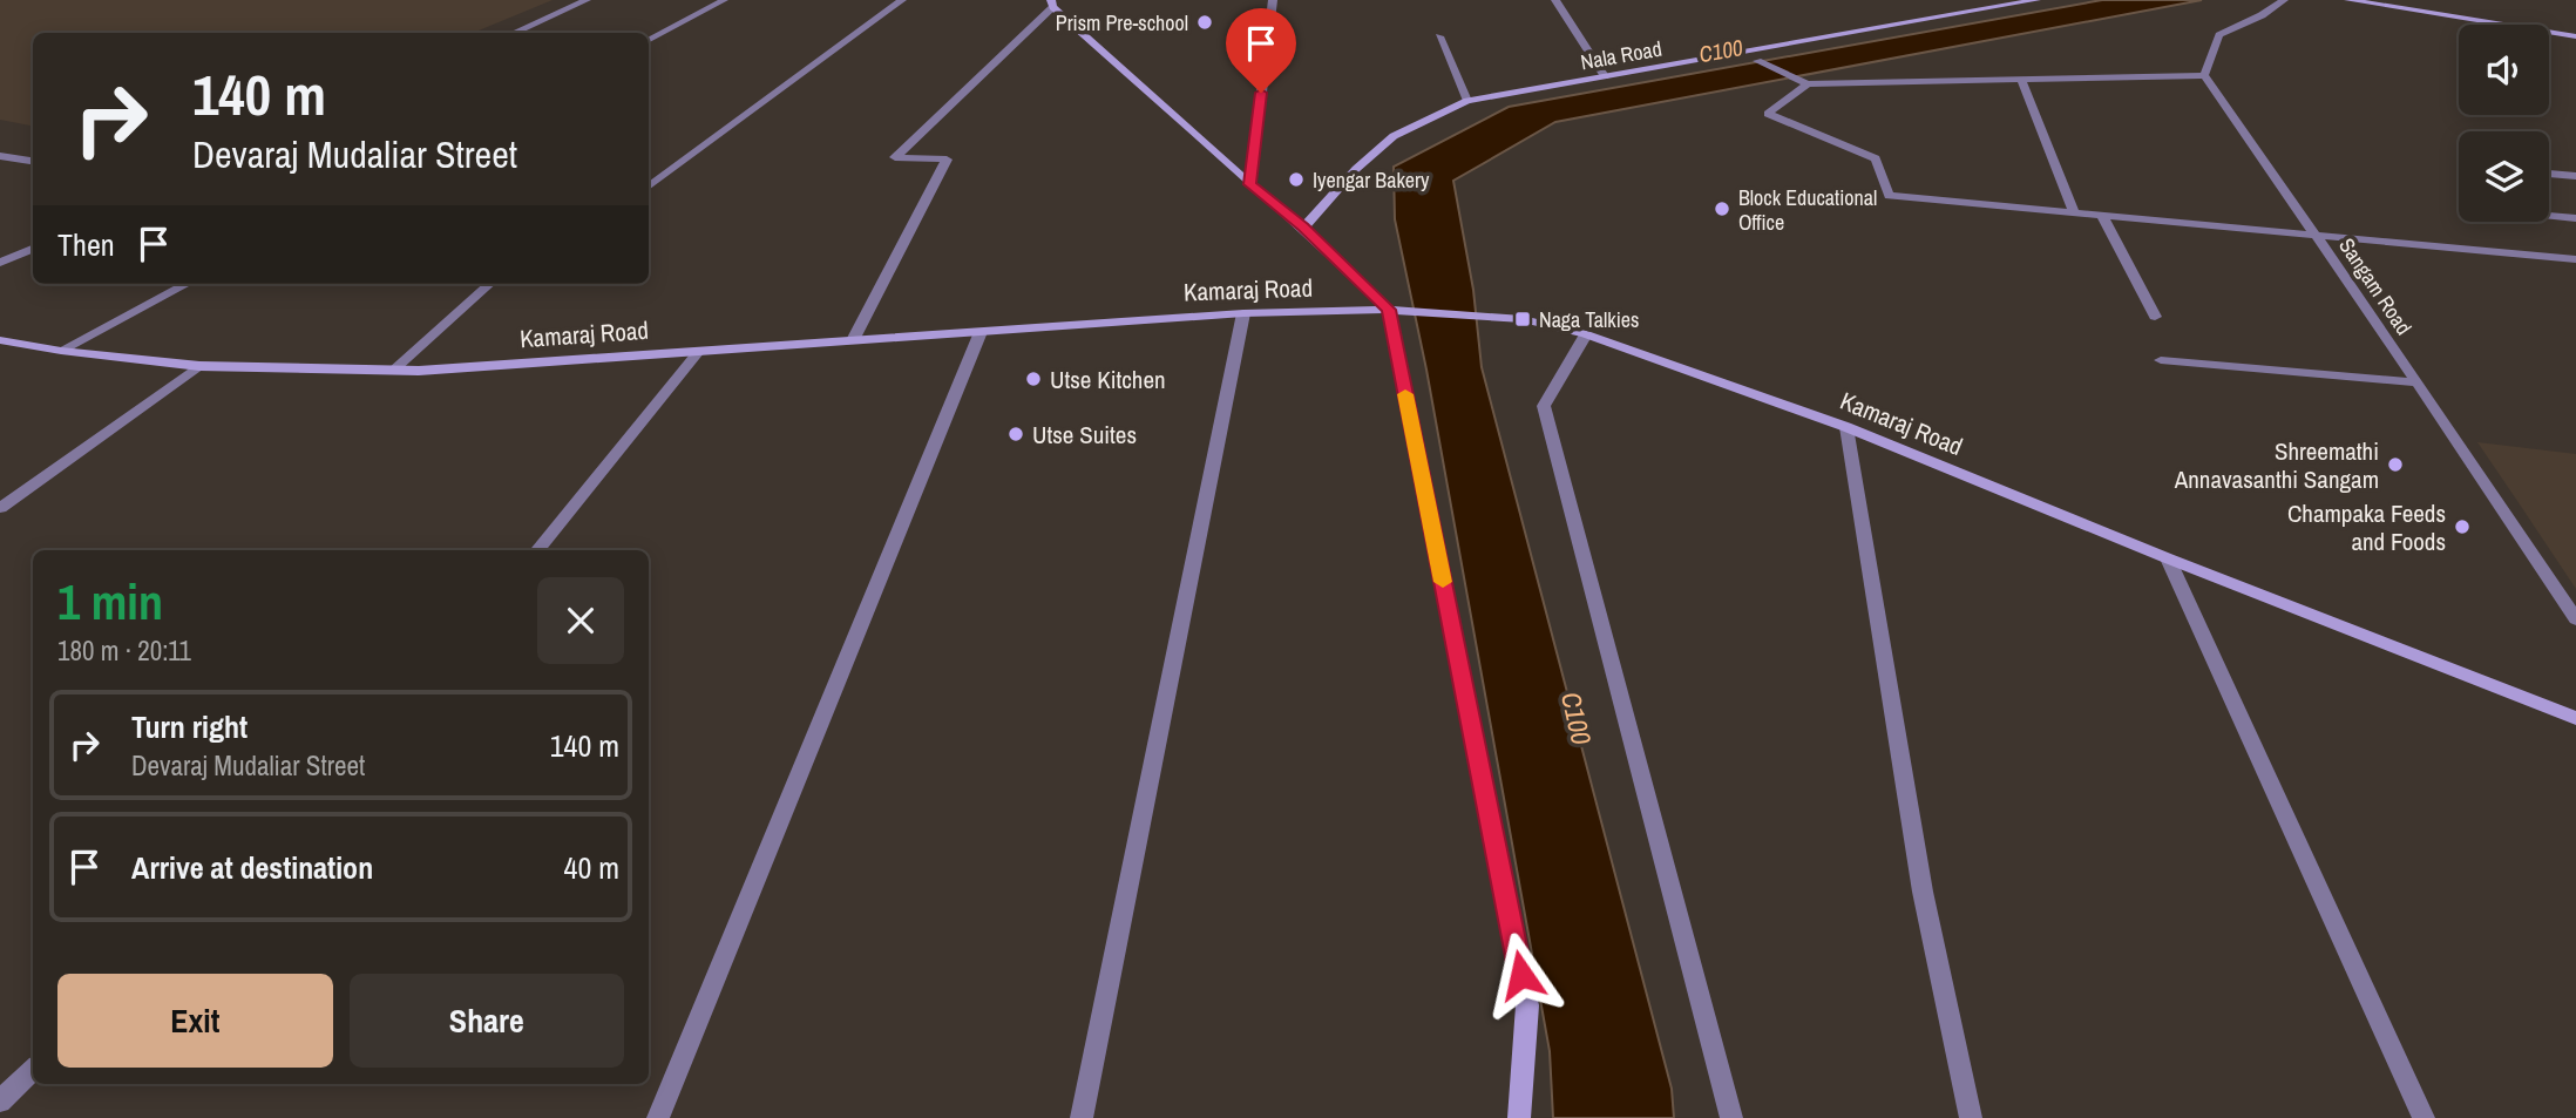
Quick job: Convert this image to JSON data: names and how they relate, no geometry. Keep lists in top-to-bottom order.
{
  "streets": {
    "street": ["Nala Road", "Sangam Road", "Kamaraj Road"]
  },
  "water": ["C100"],
  "places": {
    "other": [
      "Prism Pre-school",
      "Iyengar Bakery",
      "Block Educational Office",
      "Utse Kitchen",
      "Utse Suites",
      "Shreemathi Annavasanthi Sangam",
      "Champaka Feeds and Foods"
    ],
    "transit": ["Naga Talkies"]
  },
  "page": {
    "turn": ["140 m", "Devaraj Mudaliar Street"],
    "then": "Then",
    "heading": ["1 min", "180 m · 20:11"],
    "list": [
      {
        "name": "Turn right",
        "note": "Devaraj Mudaliar Street",
        "value": "140 m"
      },
      {
        "name": "Arrive at destination",
        "value": "40 m"
      }
    ],
    "buttons": ["Exit", "Share"]
  }
}
